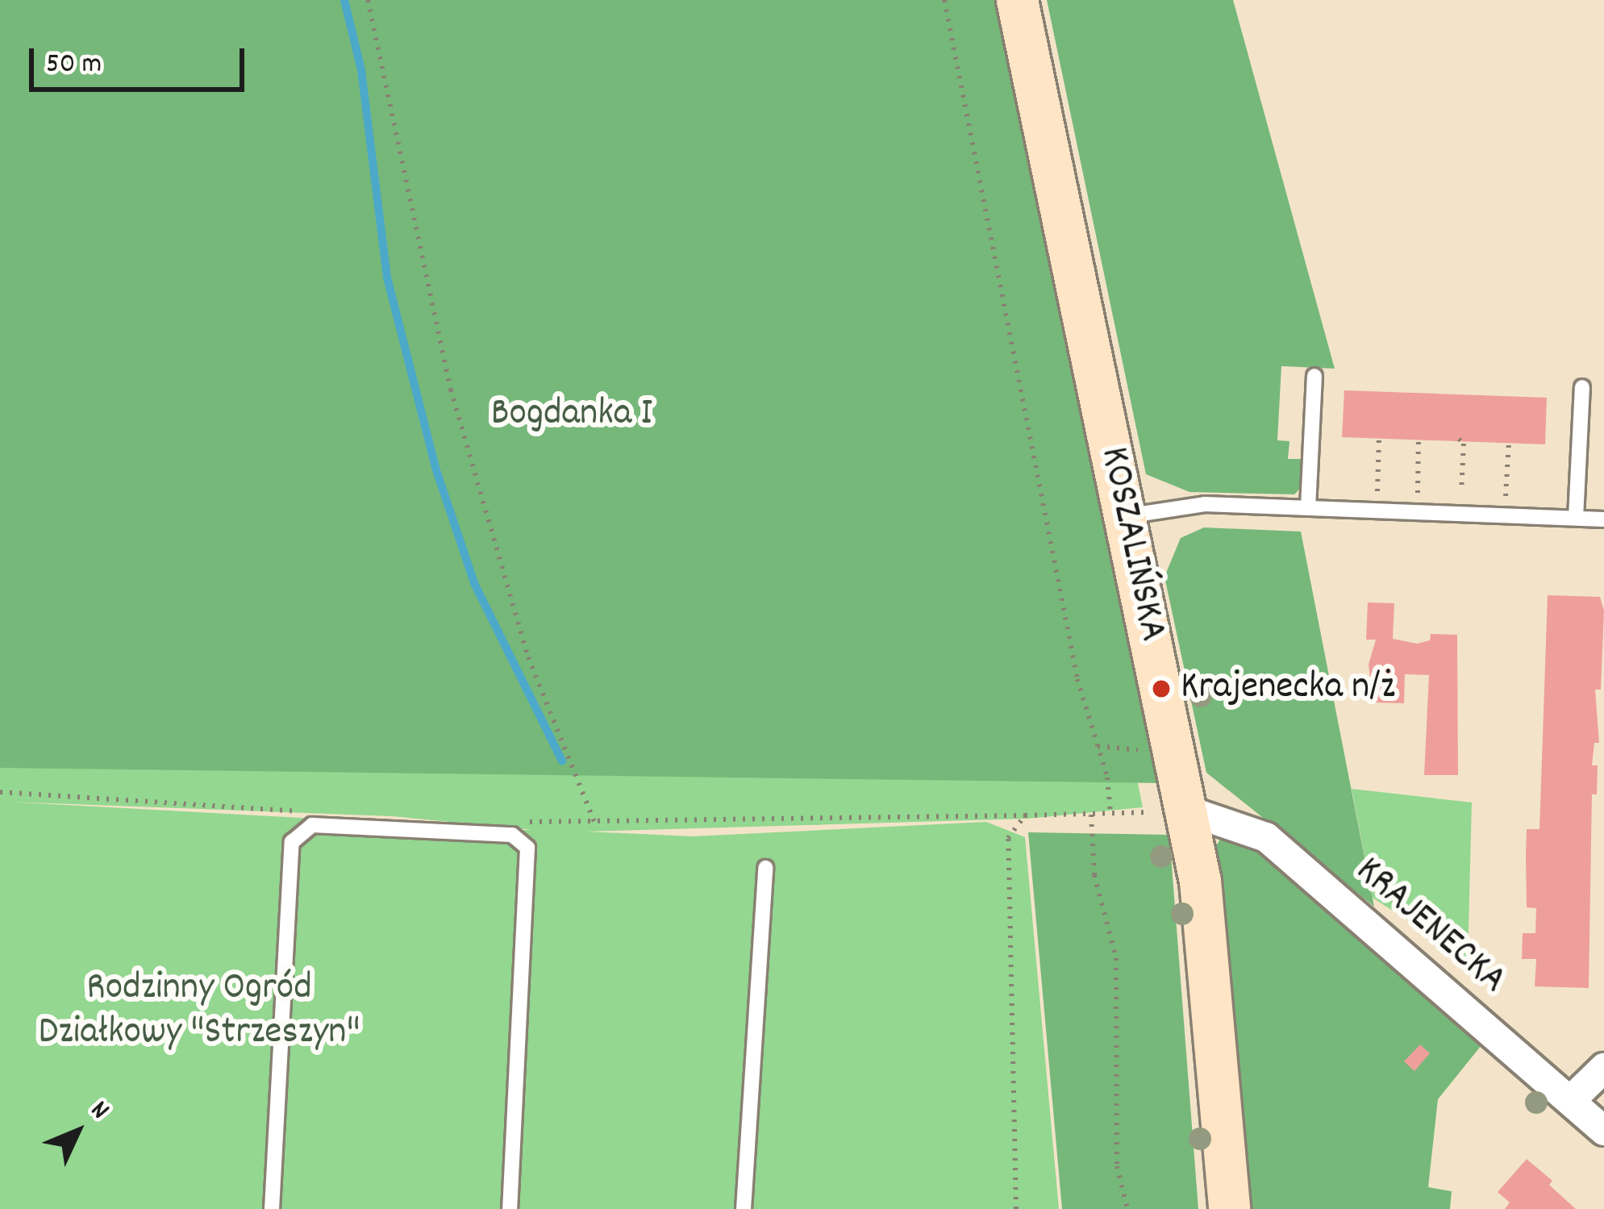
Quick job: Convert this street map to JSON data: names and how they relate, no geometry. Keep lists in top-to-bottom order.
{
  "streets": {
    "street": ["KOSZALIŃSKA", "KRAJENECKA"]
  },
  "crossings": [
    ["KOSZALIŃSKA", "KRAJENECKA"]
  ],
  "parks": ["Bogdanka I", "Rodzinny Ogród Działkowy \"Strzeszyn\""],
  "places": ["Krajenecka n/ż"],
  "scale_bar": "50 m",
  "north": "top right"
}
